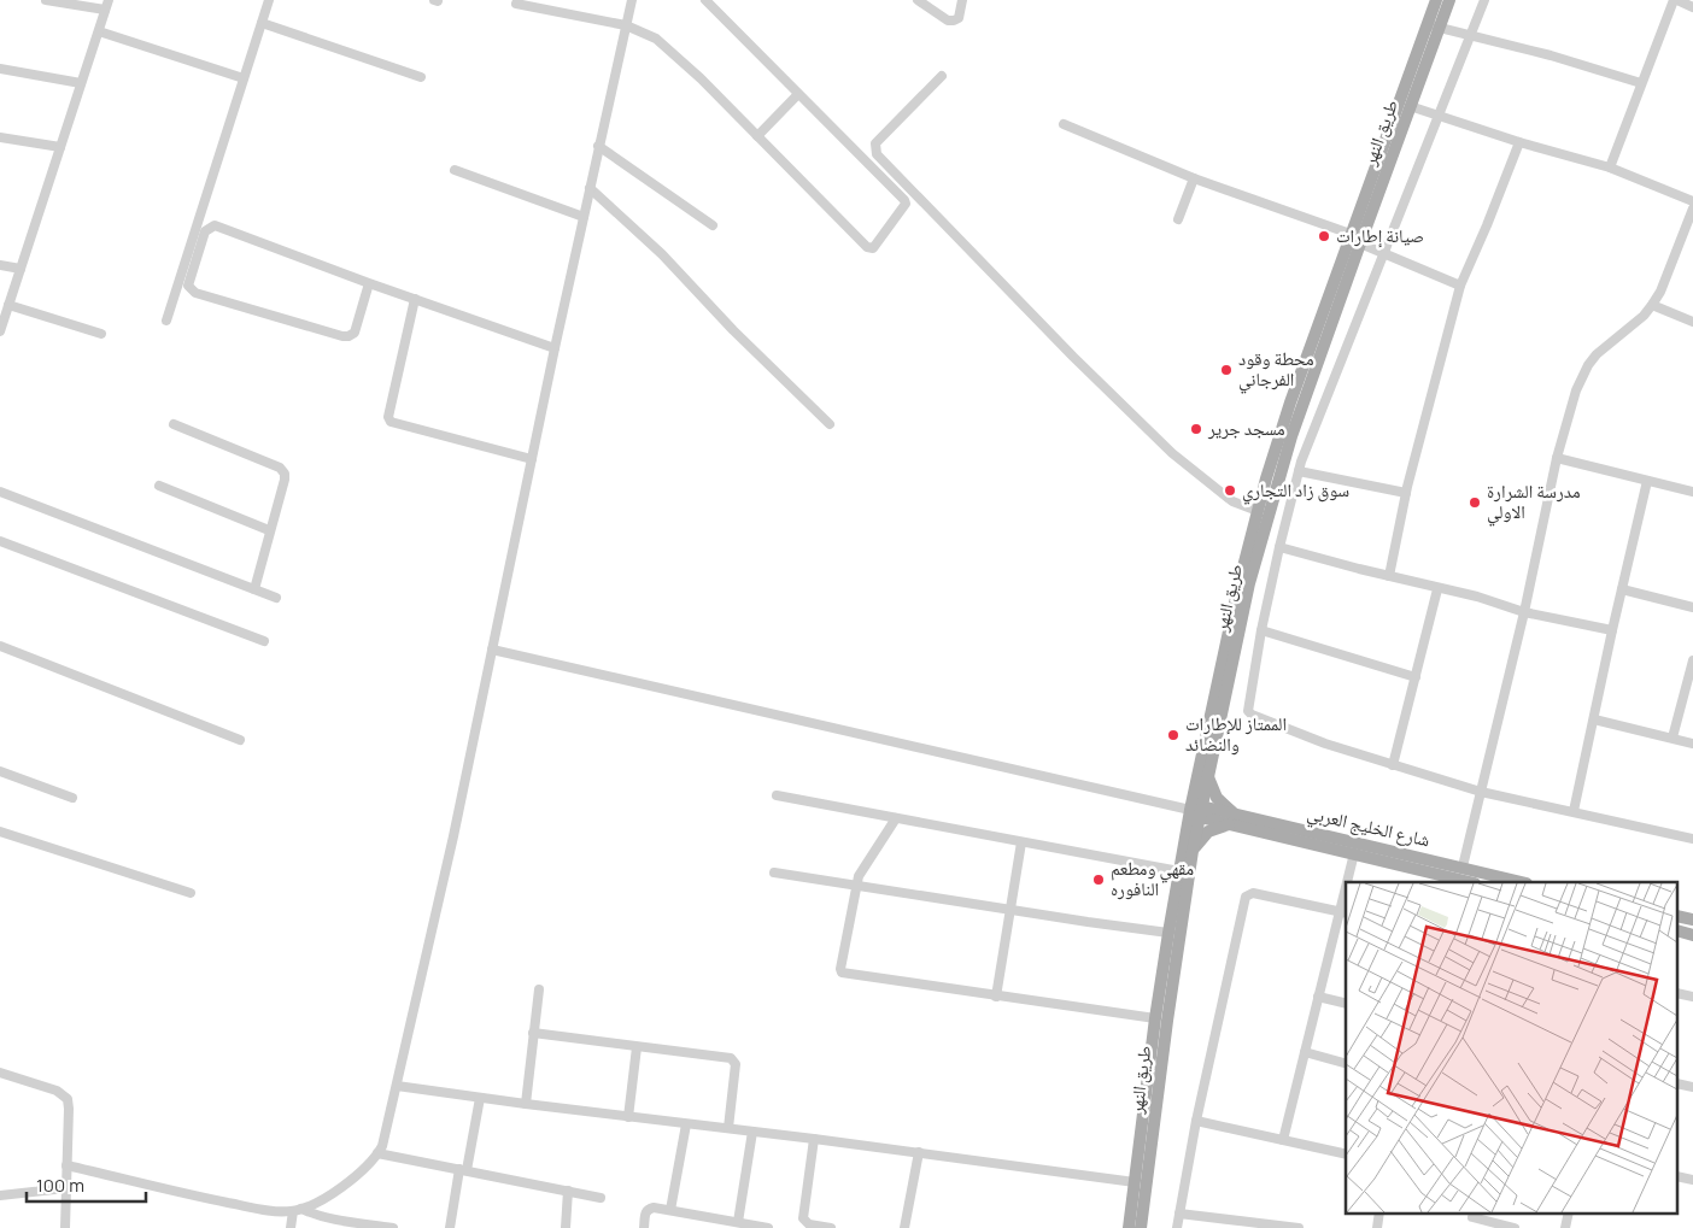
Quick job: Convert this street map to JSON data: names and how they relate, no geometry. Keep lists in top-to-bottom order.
{
  "streets": {
    "main road": ["طريق النهر", "شارع الخليج العربي"]
  },
  "crossings": [
    ["طريق النهر", "شارع الخليج العربي"]
  ],
  "places": [
    "صيانة إطارات",
    "محطة وقود الفرجاني",
    "مسجد جرير",
    "سوق زاد التجاري",
    "مدرسة الشرارة الاولي",
    "الممتاز للإطارات والنضائد",
    "مقهي ومطعم النافوره"
  ],
  "scale_bar": "100 m"
}
